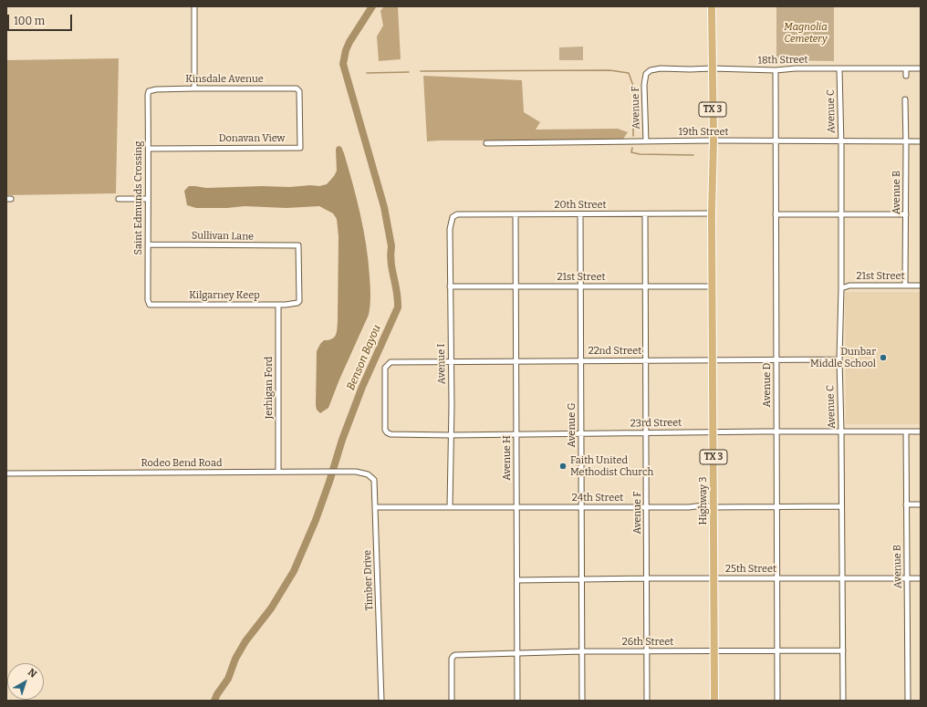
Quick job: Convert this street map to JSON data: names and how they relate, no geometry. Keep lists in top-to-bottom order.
{
  "streets": {
    "main road": ["TX 3", "Highway 3"],
    "street": [
      "18th Street",
      "Kinsdale Avenue",
      "Avenue F",
      "Avenue C",
      "19th Street",
      "Donavan View",
      "Avenue B",
      "Saint Edmunds Crossing",
      "20th Street",
      "Sullivan Lane",
      "21st Street",
      "Kilgarney Keep",
      "22nd Street",
      "Avenue I",
      "Avenue D",
      "Jerhigan Ford",
      "23rd Street",
      "Avenue G",
      "Avenue H",
      "Rodeo Bend Road",
      "24th Street",
      "25th Street",
      "Timber Drive",
      "26th Street"
    ]
  },
  "crossings": [
    ["18th Street", "Avenue F"],
    ["18th Street", "TX 3"],
    ["18th Street", "Avenue C"],
    ["18th Street", "Avenue D"],
    ["Kinsdale Avenue", "Donavan View"],
    ["Kinsdale Avenue", "Saint Edmunds Crossing"],
    ["Avenue F", "19th Street"],
    ["Avenue F", "20th Street"],
    ["Avenue F", "21st Street"],
    ["Avenue F", "22nd Street"],
    ["Avenue F", "23rd Street"],
    ["Avenue F", "24th Street"],
    ["Avenue F", "25th Street"],
    ["Avenue F", "26th Street"],
    ["TX 3", "19th Street"],
    ["TX 3", "20th Street"],
    ["TX 3", "Highway 3"],
    ["Avenue C", "19th Street"],
    ["Avenue C", "21st Street"],
    ["Avenue C", "22nd Street"],
    ["Avenue C", "23rd Street"],
    ["Avenue C", "24th Street"],
    ["Avenue C", "25th Street"],
    ["Avenue C", "26th Street"],
    ["19th Street", "Avenue B"],
    ["19th Street", "Avenue D"],
    ["Donavan View", "Saint Edmunds Crossing"],
    ["Avenue B", "21st Street"],
    ["Avenue B", "23rd Street"],
    ["Avenue B", "25th Street"],
    ["Saint Edmunds Crossing", "Sullivan Lane"],
    ["Saint Edmunds Crossing", "Kilgarney Keep"],
    ["20th Street", "Avenue I"],
    ["20th Street", "Avenue G"],
    ["20th Street", "Avenue H"],
    ["20th Street", "Highway 3"],
    ["Sullivan Lane", "Kilgarney Keep"],
    ["21st Street", "Avenue I"],
    ["21st Street", "Avenue G"],
    ["21st Street", "Avenue H"],
    ["21st Street", "Highway 3"],
    ["Kilgarney Keep", "Jerhigan Ford"],
    ["22nd Street", "Avenue I"],
    ["22nd Street", "Avenue D"],
    ["22nd Street", "23rd Street"],
    ["22nd Street", "Avenue G"],
    ["22nd Street", "Avenue H"],
    ["22nd Street", "Highway 3"],
    ["Avenue I", "23rd Street"],
    ["Avenue I", "24th Street"],
    ["Avenue D", "23rd Street"],
    ["Avenue D", "24th Street"],
    ["Avenue D", "25th Street"],
    ["Avenue D", "26th Street"],
    ["Jerhigan Ford", "Rodeo Bend Road"],
    ["23rd Street", "Avenue G"],
    ["23rd Street", "Avenue H"],
    ["23rd Street", "Highway 3"],
    ["Avenue G", "24th Street"],
    ["Avenue G", "25th Street"],
    ["Avenue G", "26th Street"],
    ["Avenue H", "24th Street"],
    ["Avenue H", "25th Street"],
    ["Avenue H", "26th Street"],
    ["Rodeo Bend Road", "Timber Drive"],
    ["24th Street", "Highway 3"],
    ["24th Street", "Timber Drive"],
    ["Highway 3", "25th Street"],
    ["Highway 3", "26th Street"]
  ],
  "water": ["Benson Bayou"],
  "parks": ["Magnolia Cemetery"],
  "places": ["Dunbar Middle School", "Faith United Methodist Church"],
  "scale_bar": "100 m",
  "north": "top right"
}
